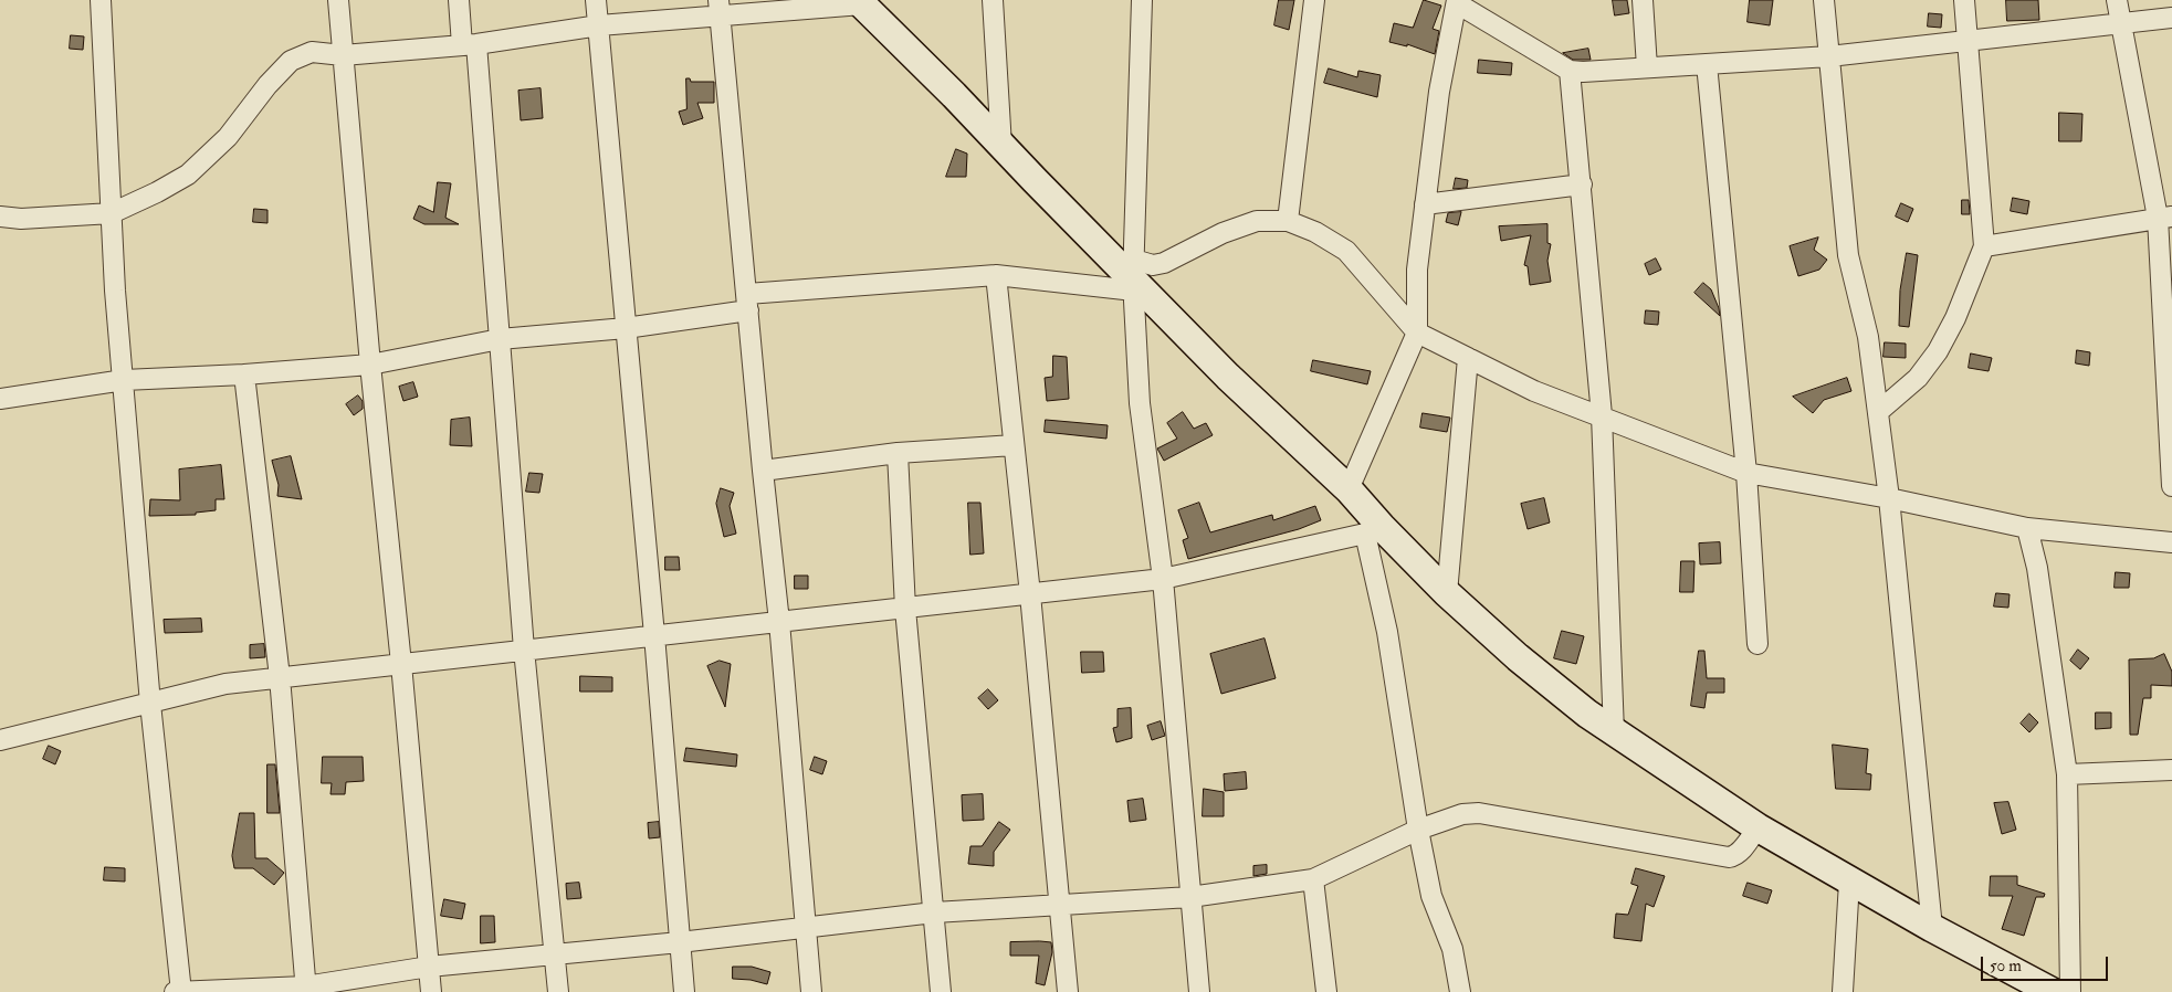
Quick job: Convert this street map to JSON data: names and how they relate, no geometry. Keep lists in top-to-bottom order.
{
  "scale_bar": "50 m"
}
